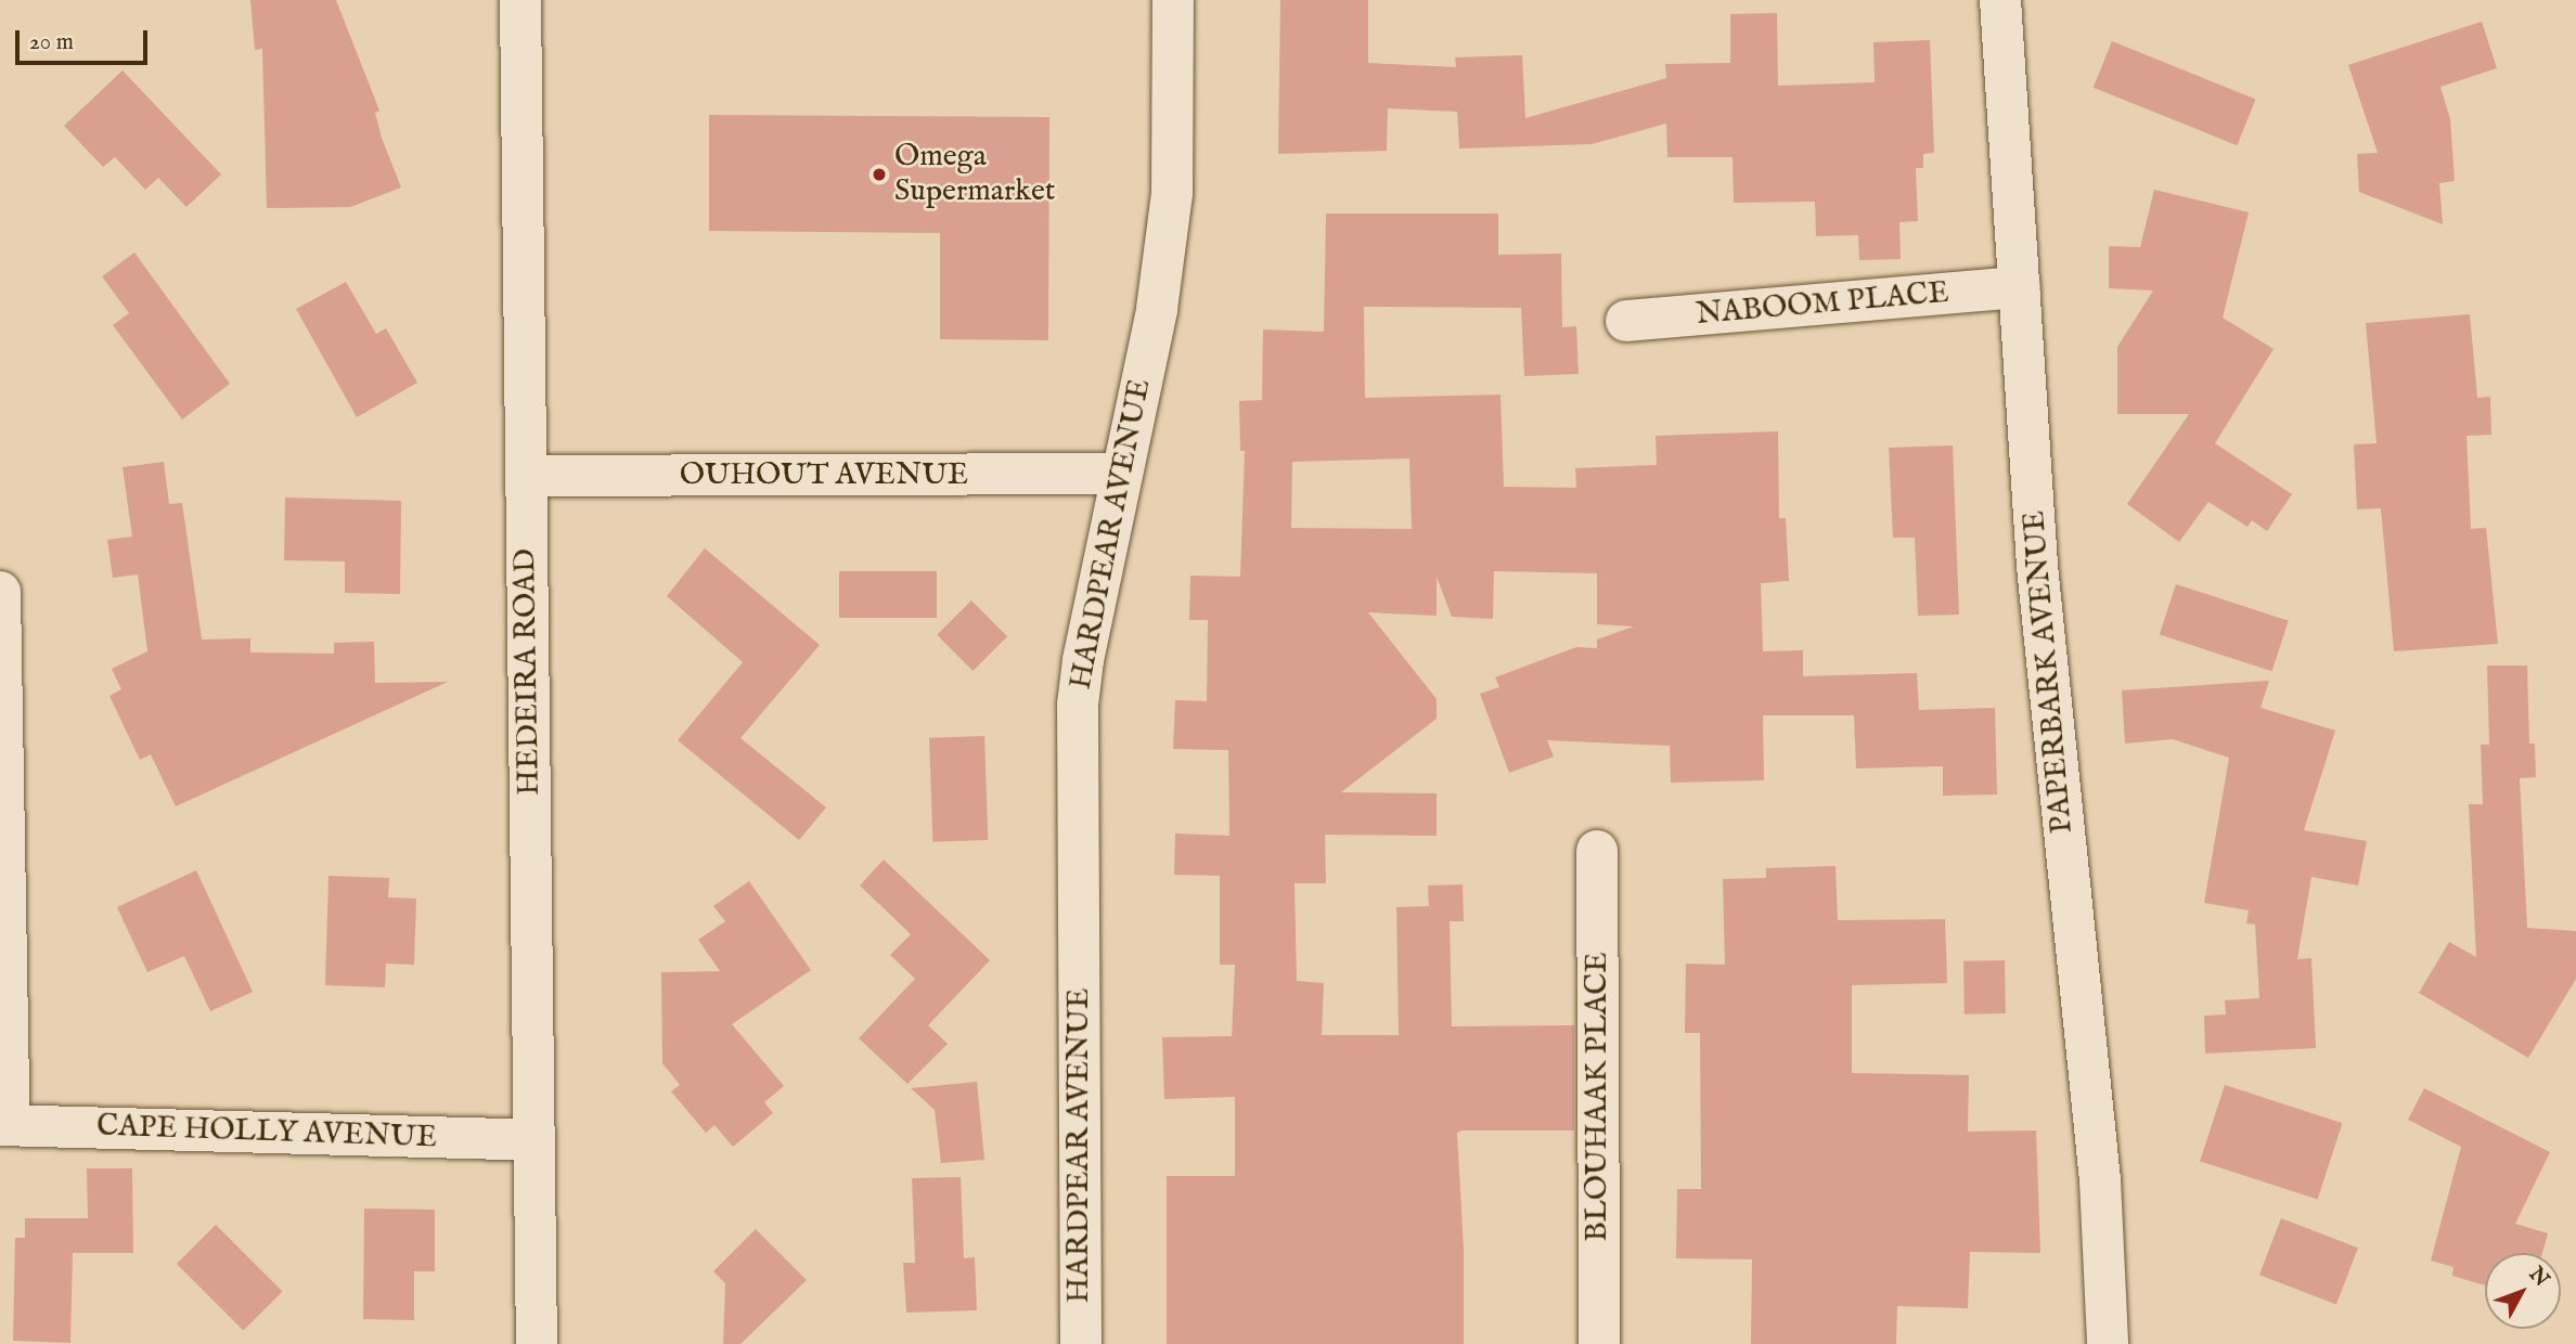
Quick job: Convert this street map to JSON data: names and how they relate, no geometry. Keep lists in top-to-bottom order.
{
  "streets": {
    "street": [
      "NABOOM PLACE",
      "OUHOUT AVENUE",
      "HARDPEAR AVENUE",
      "HEDEIRA ROAD",
      "PAPERBARK AVENUE",
      "BLOUHAAK PLACE",
      "CAPE HOLLY AVENUE"
    ]
  },
  "crossings": [
    ["NABOOM PLACE", "PAPERBARK AVENUE"],
    ["OUHOUT AVENUE", "HARDPEAR AVENUE"],
    ["OUHOUT AVENUE", "HEDEIRA ROAD"],
    ["HEDEIRA ROAD", "CAPE HOLLY AVENUE"]
  ],
  "places": ["Omega Supermarket"],
  "scale_bar": "20 m",
  "north": "top right"
}
